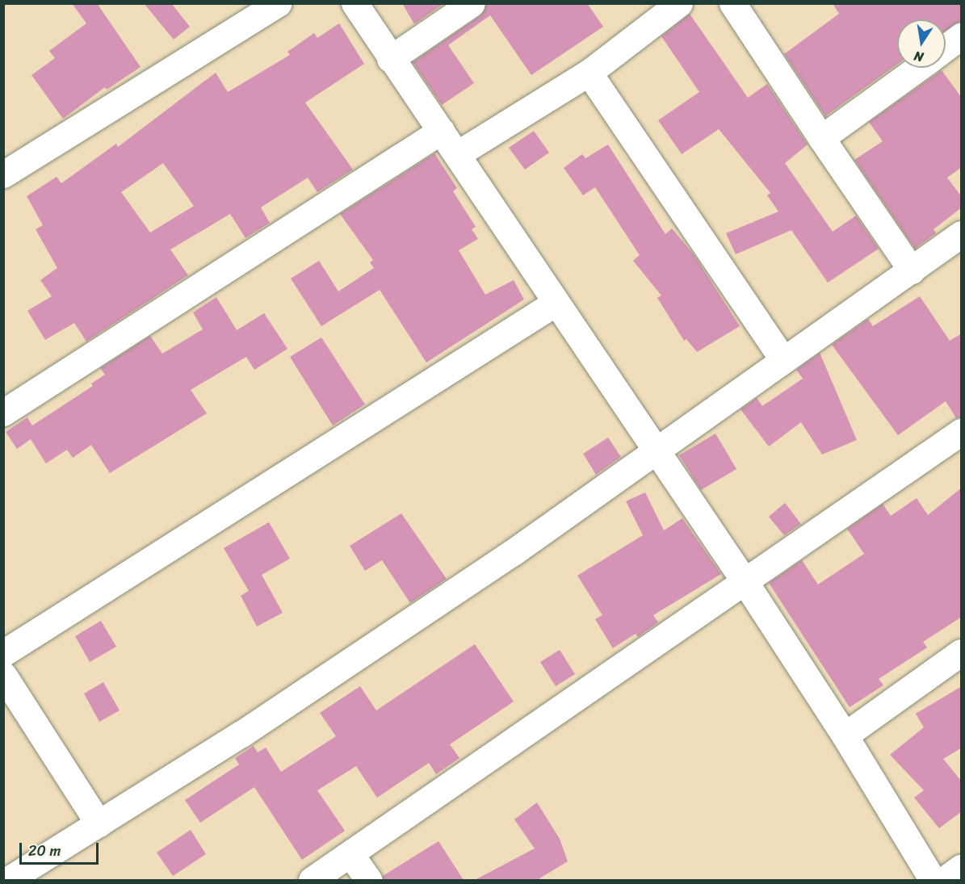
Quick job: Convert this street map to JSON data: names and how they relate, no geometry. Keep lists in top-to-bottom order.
{
  "scale_bar": "20 m",
  "north": "bottom"
}
